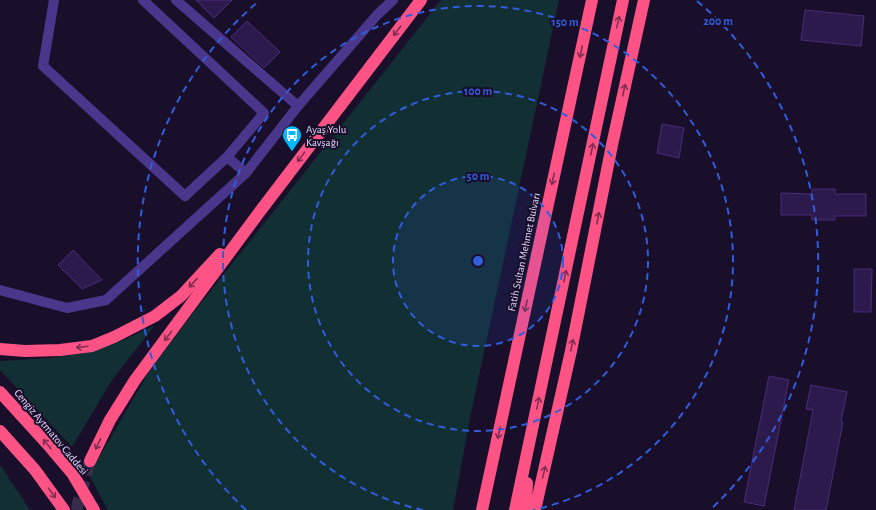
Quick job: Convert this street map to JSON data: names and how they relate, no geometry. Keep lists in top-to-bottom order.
{
  "streets": {
    "highway": ["Fatih Sultan Mehmet Bulvarı", "Cengiz Aytmatov Caddesi"]
  },
  "places": {
    "bus stop": ["Ayaş Yolu Kavşağı"]
  },
  "rings": [
    "200 m",
    "150 m",
    "100 m",
    "50 m"
  ]
}
